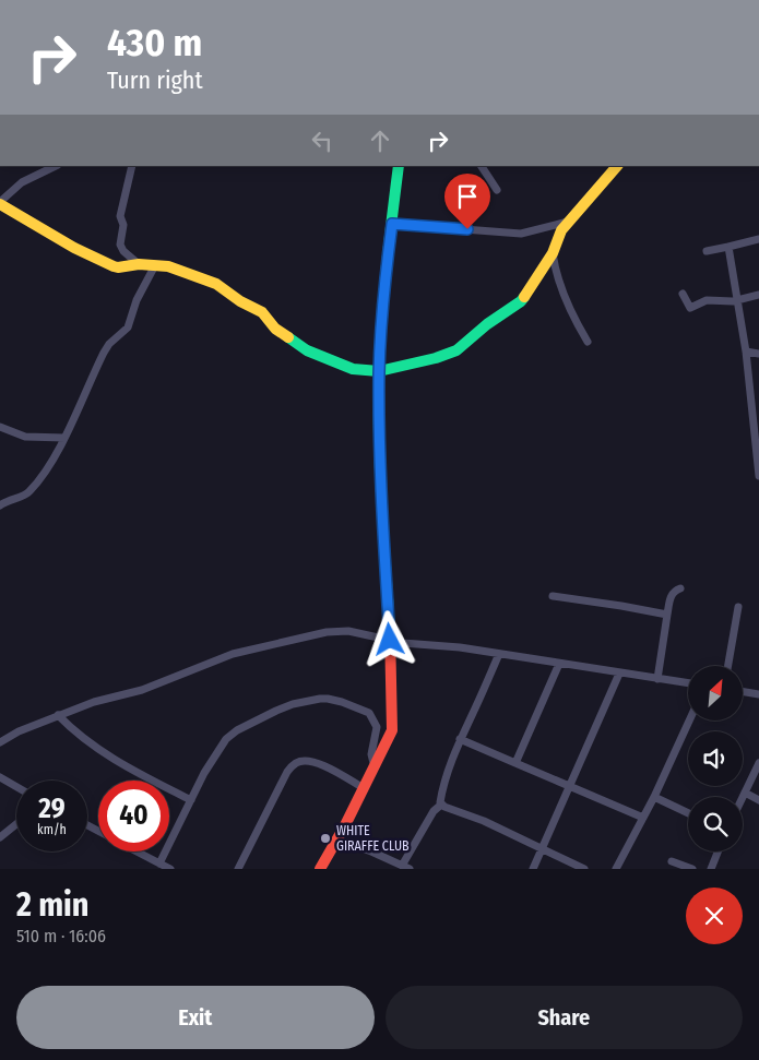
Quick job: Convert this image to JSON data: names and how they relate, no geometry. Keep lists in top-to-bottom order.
{
  "places": ["WHITE GIRAFFE CLUB"],
  "north": "top right",
  "page": {
    "turn": ["430 m", "Turn right"],
    "speed": "29 km/h",
    "limit": "40",
    "heading": ["2 min", "510 m · 16:06"],
    "buttons": ["Exit", "Share"]
  }
}
